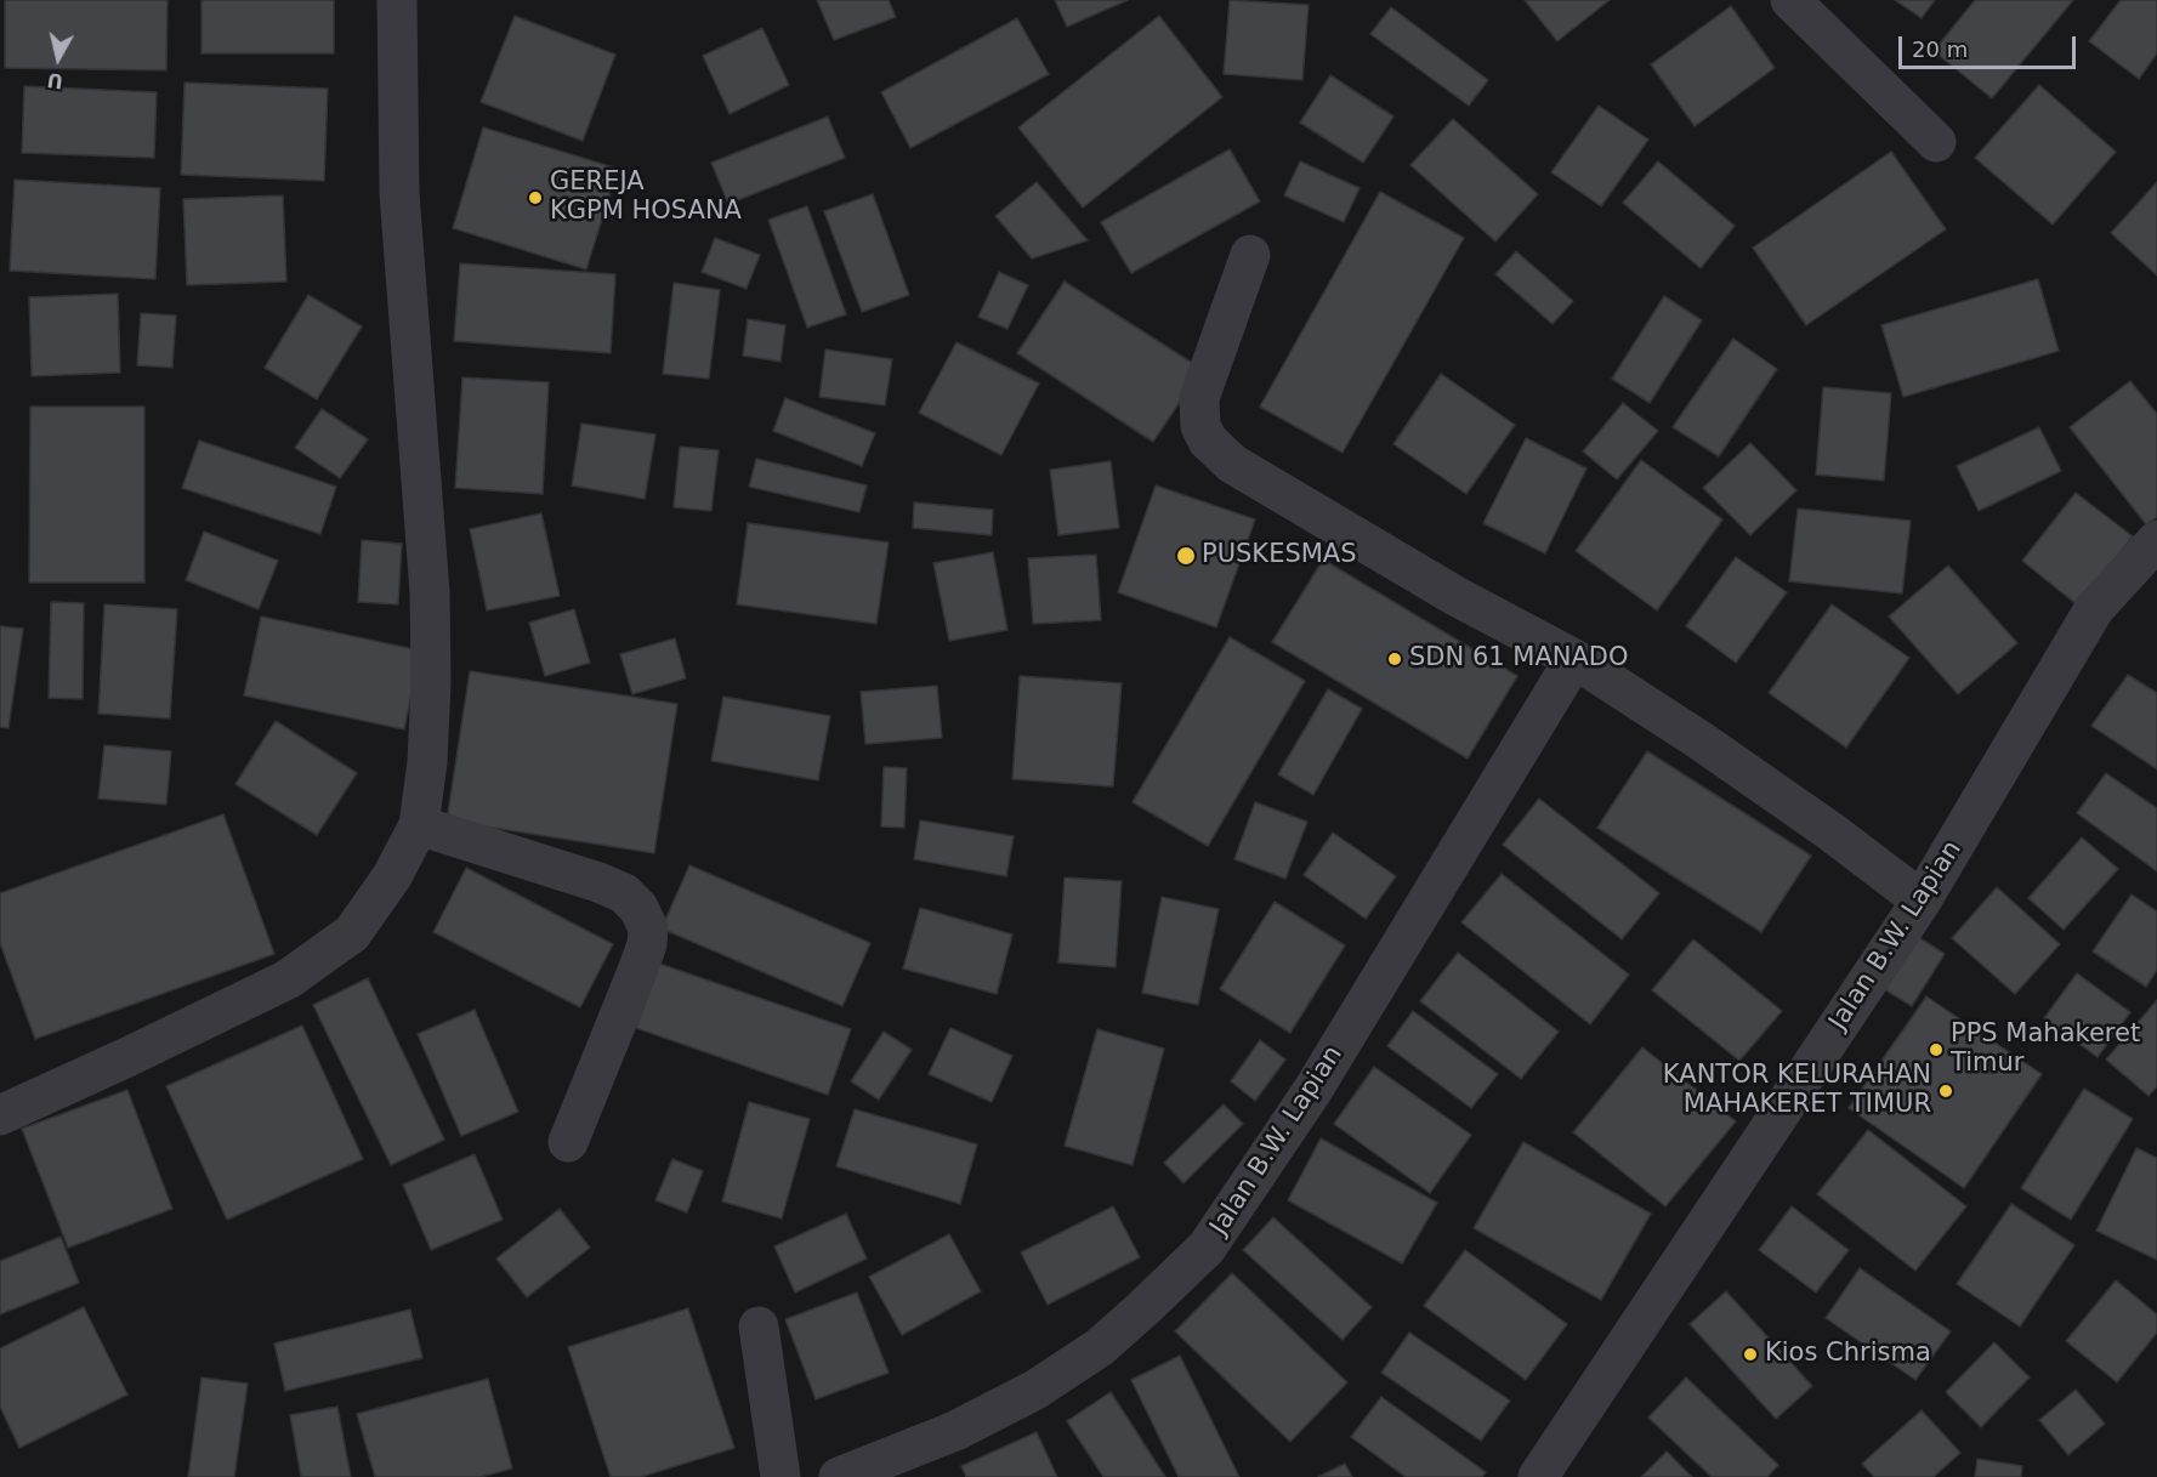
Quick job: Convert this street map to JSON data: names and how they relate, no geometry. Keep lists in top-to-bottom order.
{
  "streets": {
    "street": ["Jalan B.W. Lapian"]
  },
  "places": [
    "GEREJA KGPM HOSANA",
    "PUSKESMAS",
    "SDN 61 MANADO",
    "PPS Mahakeret Timur",
    "KANTOR KELURAHAN MAHAKERET TIMUR",
    "Kios Chrisma"
  ],
  "scale_bar": "20 m",
  "north": "bottom"
}
